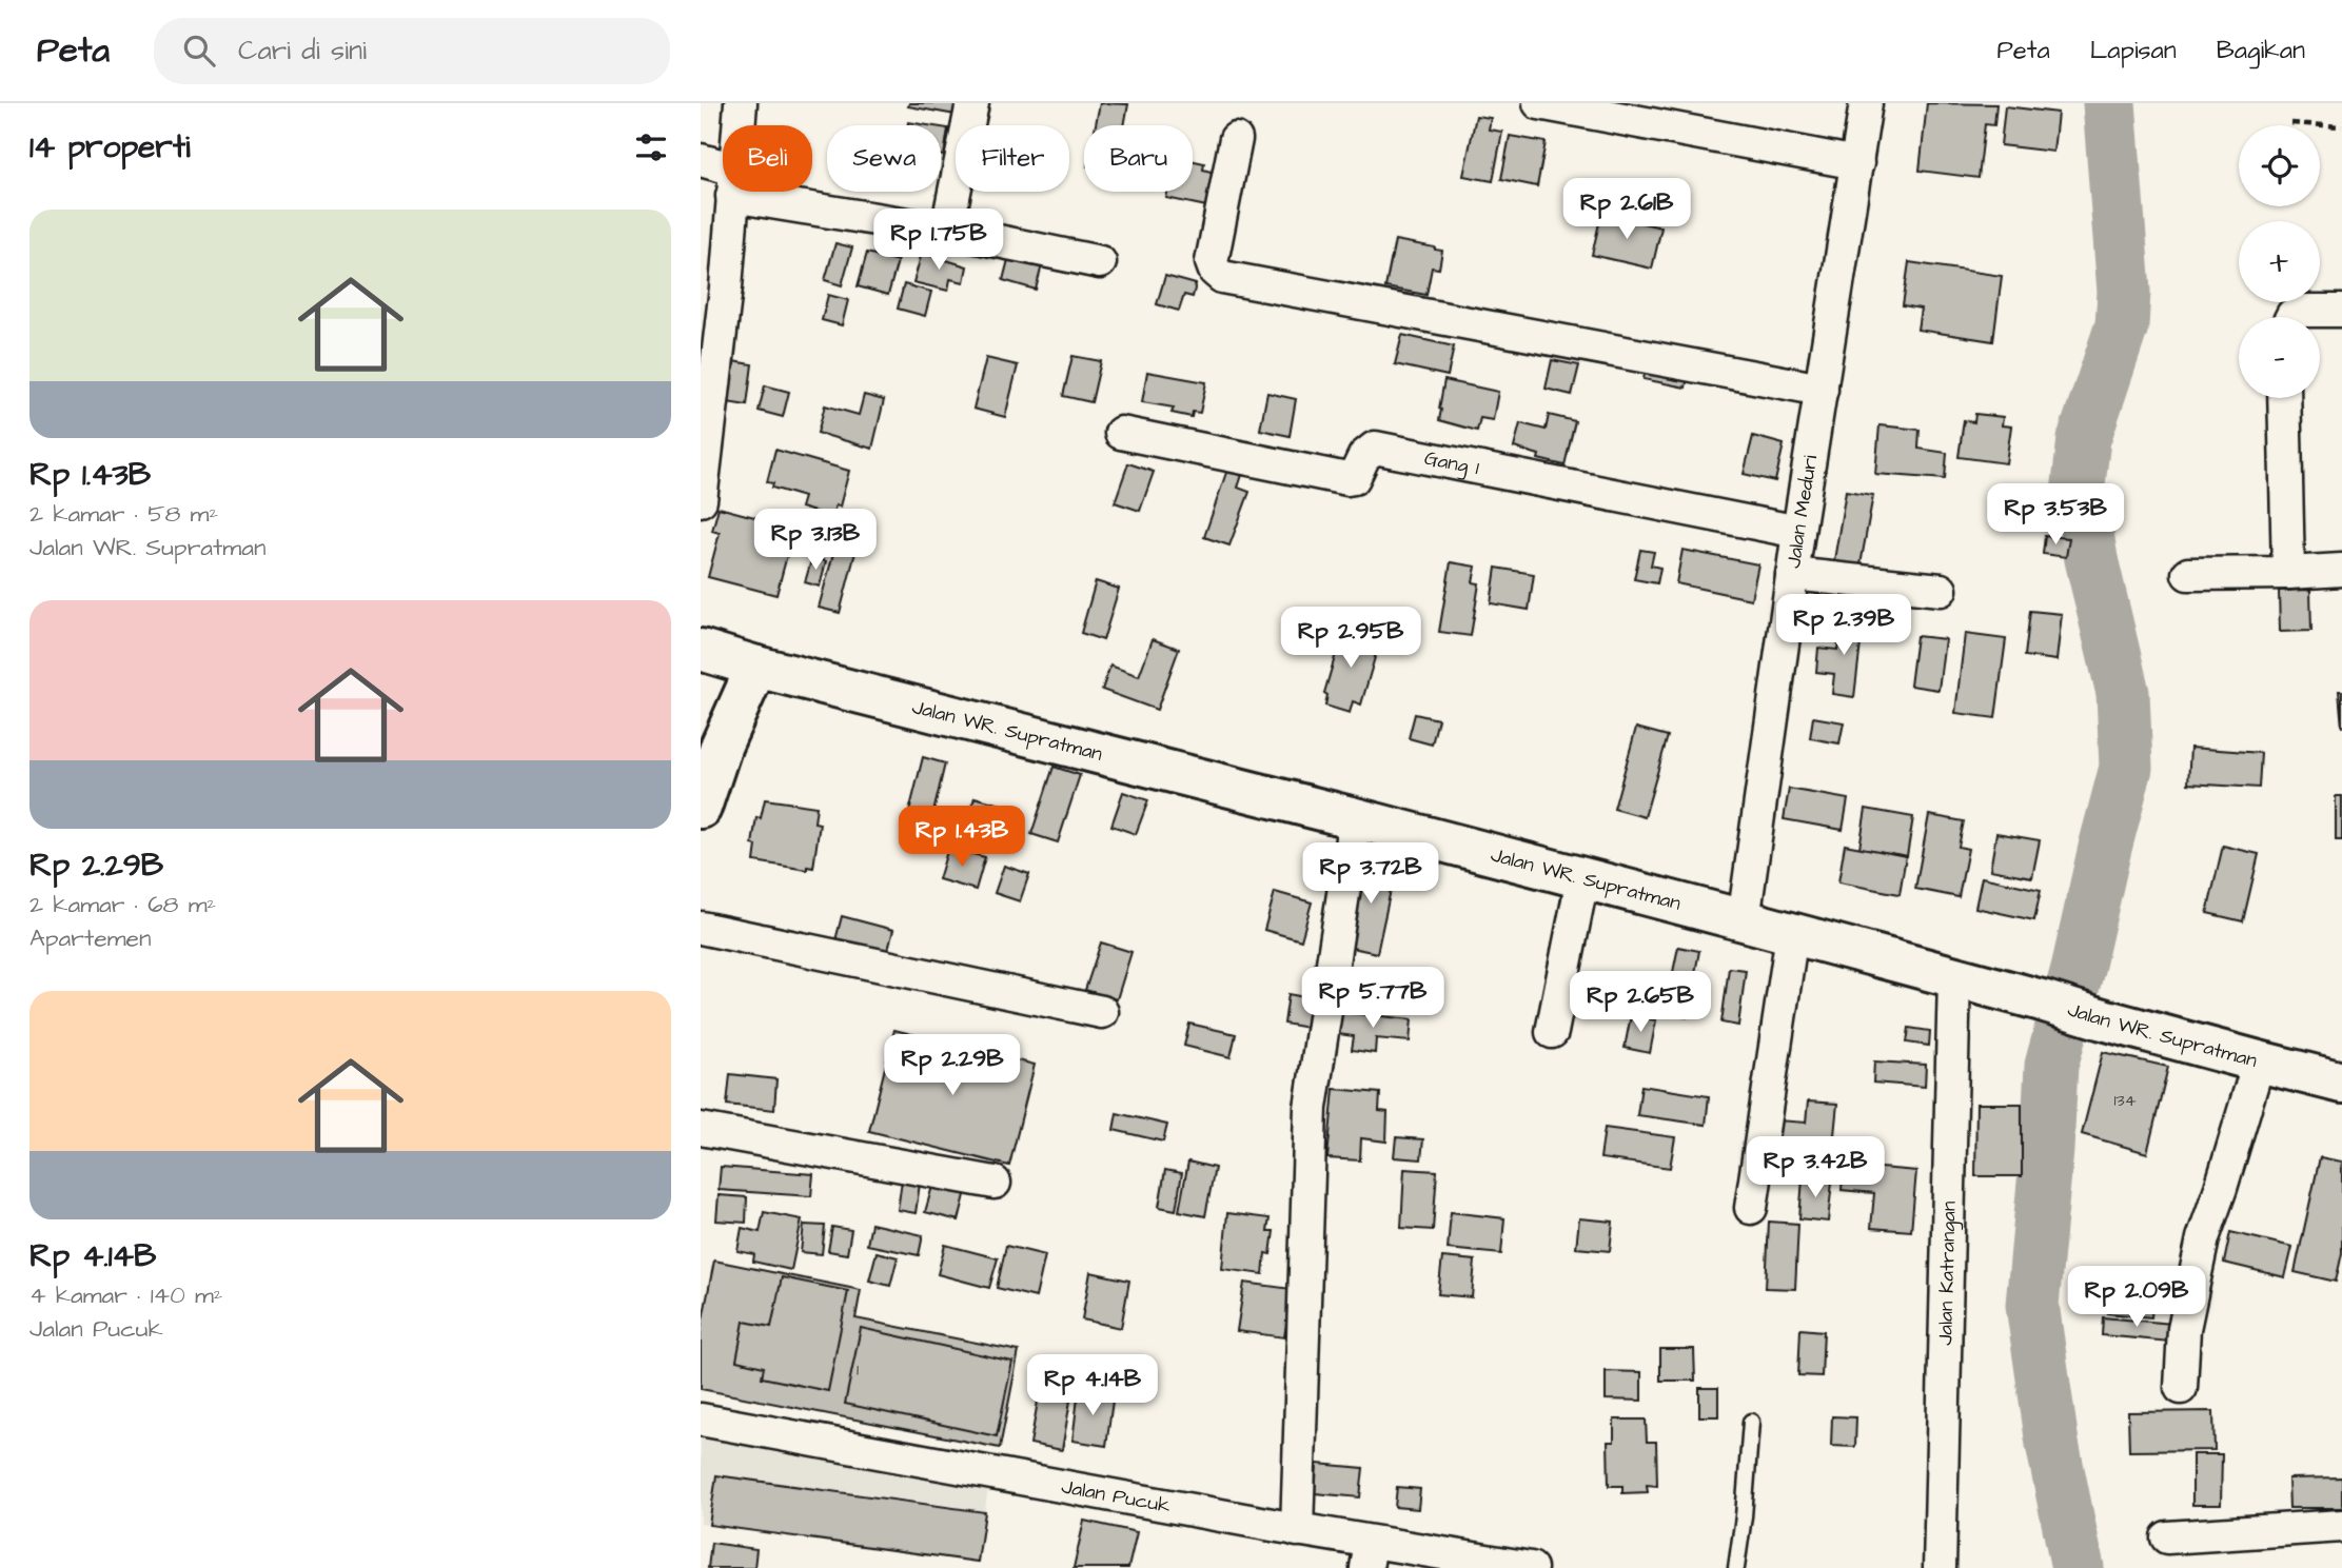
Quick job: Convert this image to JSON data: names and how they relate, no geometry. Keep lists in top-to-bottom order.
{
  "streets": {
    "main road": ["Jalan WR. Supratman"],
    "street": [
      "Gang 1",
      "Jalan Meduri",
      "Jalan Katrangan",
      "Jalan Pucuk"
    ]
  },
  "crossings": [
    ["Gang 1", "Jalan Meduri"],
    ["Jalan Meduri", "Jalan WR. Supratman"],
    ["Jalan WR. Supratman", "Jalan Katrangan"]
  ],
  "house_numbers": ["134", "1"],
  "page": {
    "header": "Peta",
    "search": "Cari di sini",
    "nav": ["Peta", "Lapisan", "Bagikan"],
    "heading": "14 properti",
    "map_buttons": ["+", "−"],
    "chip": [
      "Beli",
      "Sewa",
      "Filter",
      "Baru"
    ],
    "price": [
      "Rp 2.61B",
      "Rp 1.75B",
      "Rp 3.53B",
      "Rp 3.13B",
      "Rp 2.39B",
      "Rp 2.95B",
      "Rp 1.43B",
      "Rp 3.72B",
      "Rp 5.77B",
      "Rp 2.65B",
      "Rp 2.29B",
      "Rp 3.42B",
      "Rp 2.09B",
      "Rp 4.14B"
    ],
    "list": [
      {
        "name": "Rp 1.43B",
        "note": "2 kamar · 58 m² · Jalan WR. Supratman"
      },
      {
        "name": "Rp 2.29B",
        "note": "2 kamar · 68 m² · Apartemen"
      },
      {
        "name": "Rp 4.14B",
        "note": "4 kamar · 140 m² · Jalan Pucuk"
      }
    ]
  }
}
